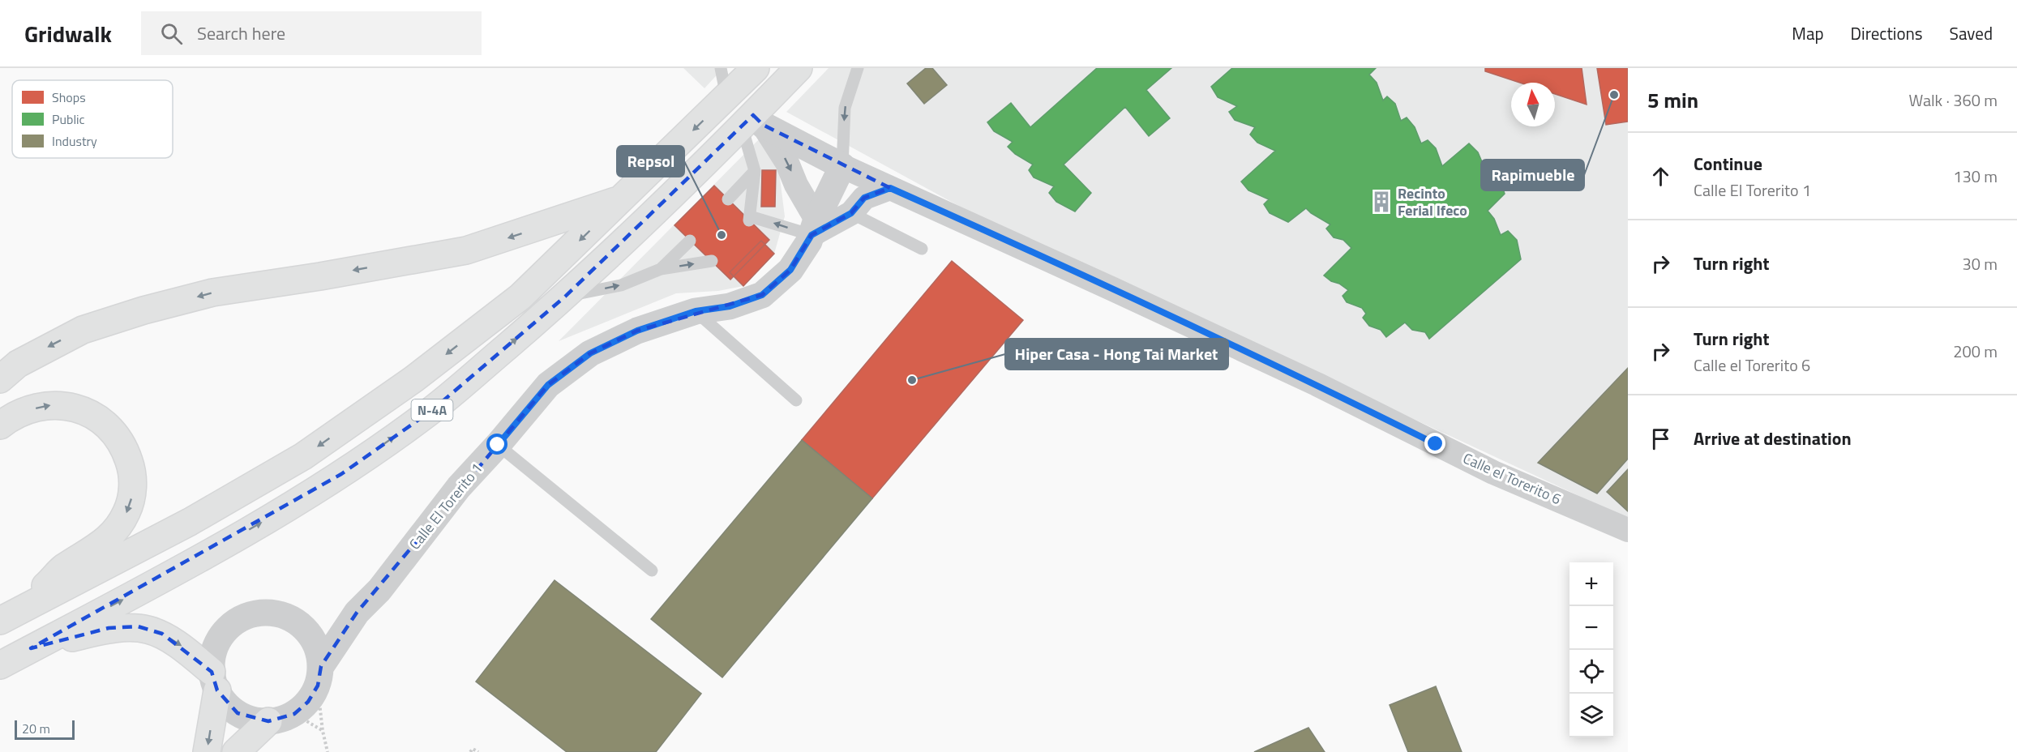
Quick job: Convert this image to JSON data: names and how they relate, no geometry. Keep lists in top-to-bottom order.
{
  "streets": {
    "main road": ["N-4A"],
    "street": ["Calle el Torerito 6", "Calle El Torerito 1"]
  },
  "crossings": [
    ["Calle el Torerito 6", "Calle El Torerito 1"]
  ],
  "places": {
    "other": ["Rapimueble", "Repsol", "Hiper Casa - Hong Tai Market"],
    "building": ["Recinto Ferial Ifeco"]
  },
  "legend": ["Shops", "Public", "Industry"],
  "scale_bar": "20 m",
  "north": "top",
  "page": {
    "header": "Gridwalk",
    "search": "Search here",
    "nav": ["Map", "Directions", "Saved"],
    "heading": ["5 min", "Walk · 360 m"],
    "list": [
      ["Continue", "Calle El Torerito 1", "130 m"],
      ["Turn right", "30 m"],
      ["Turn right", "Calle el Torerito 6", "200 m"],
      "Arrive at destination"
    ],
    "map_buttons": ["+", "−"],
    "scale": "20 m"
  }
}
